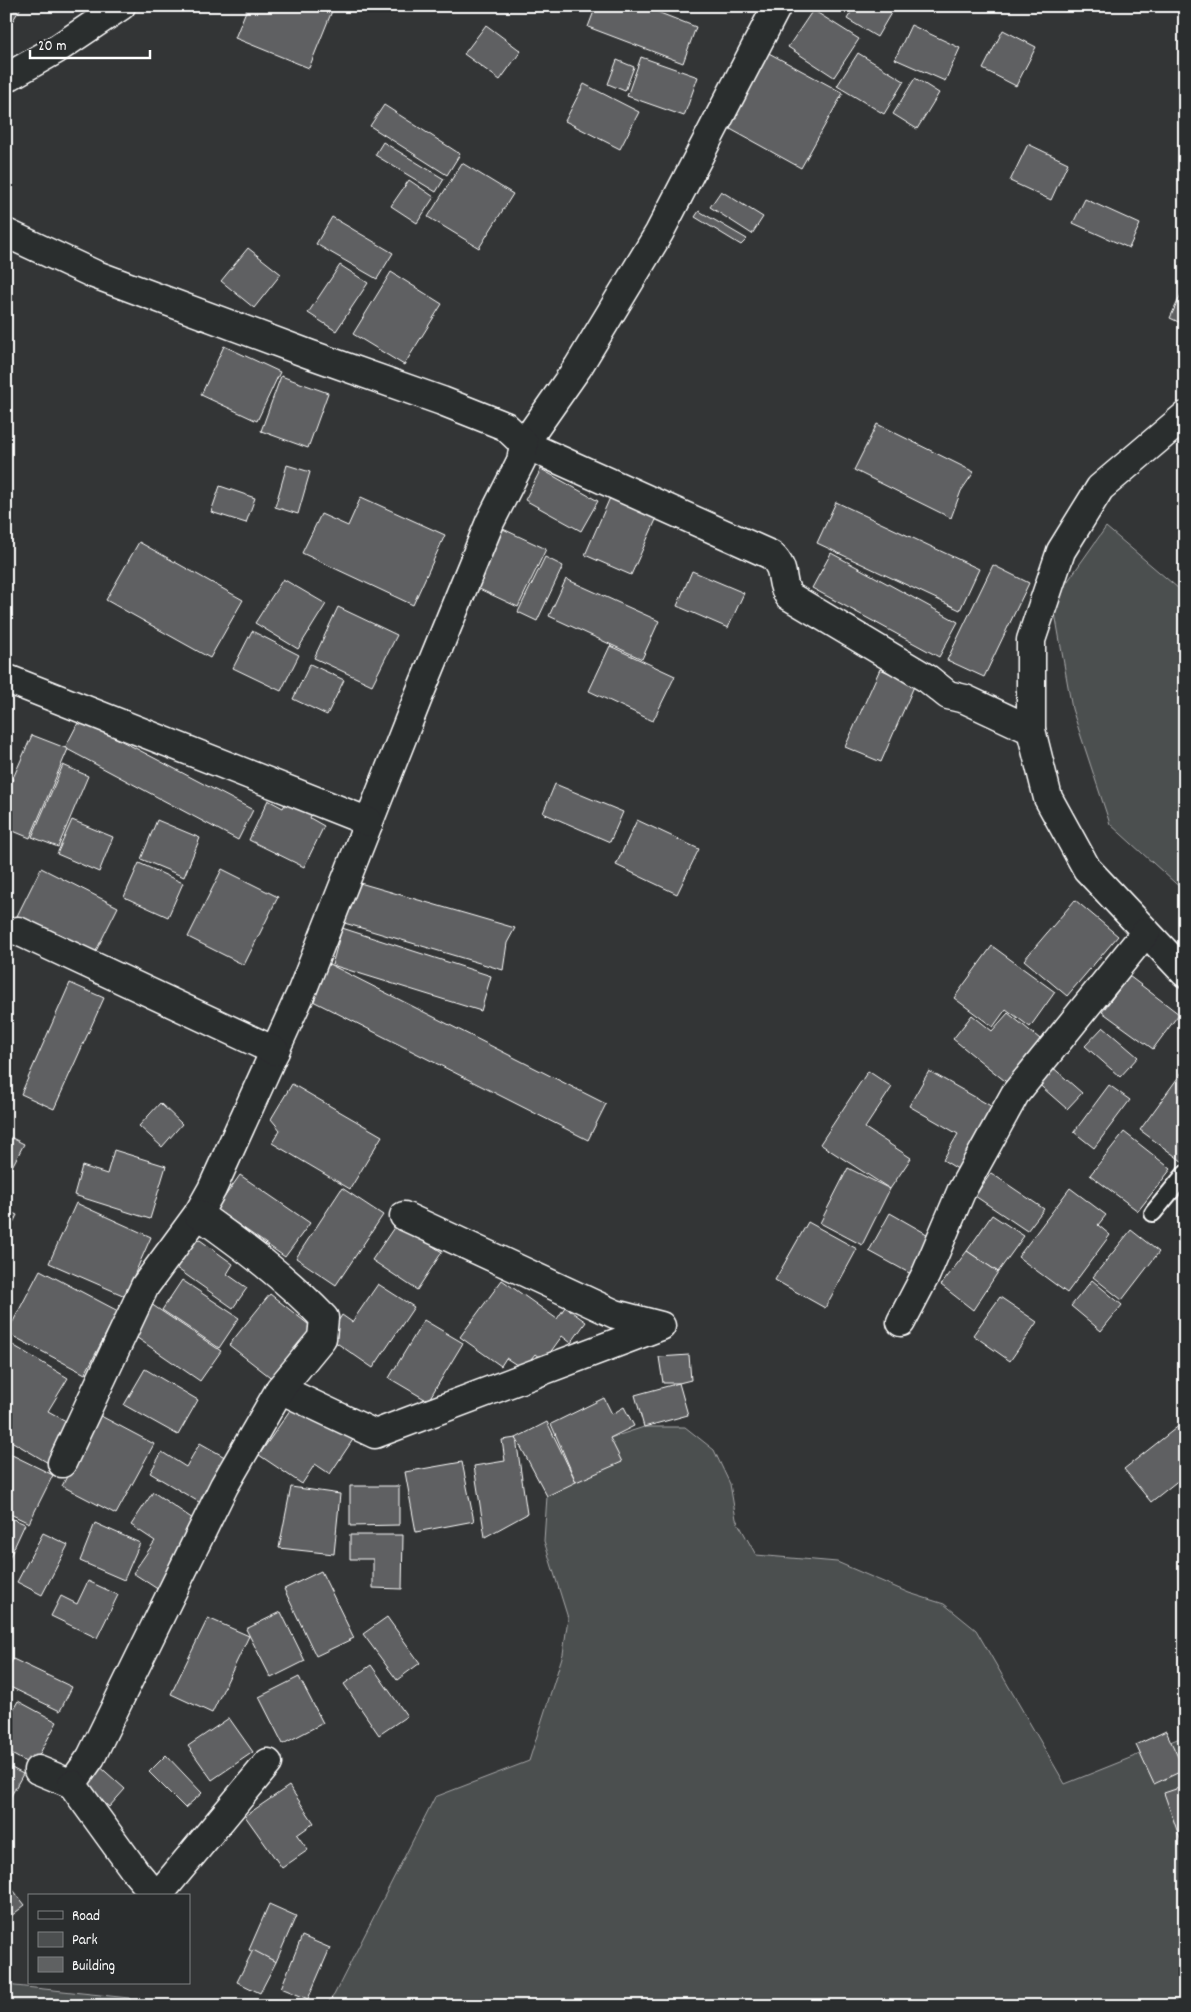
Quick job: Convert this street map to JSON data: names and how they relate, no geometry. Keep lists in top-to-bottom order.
{
  "legend": ["Road", "Park", "Building"],
  "scale_bar": "20 m"
}
